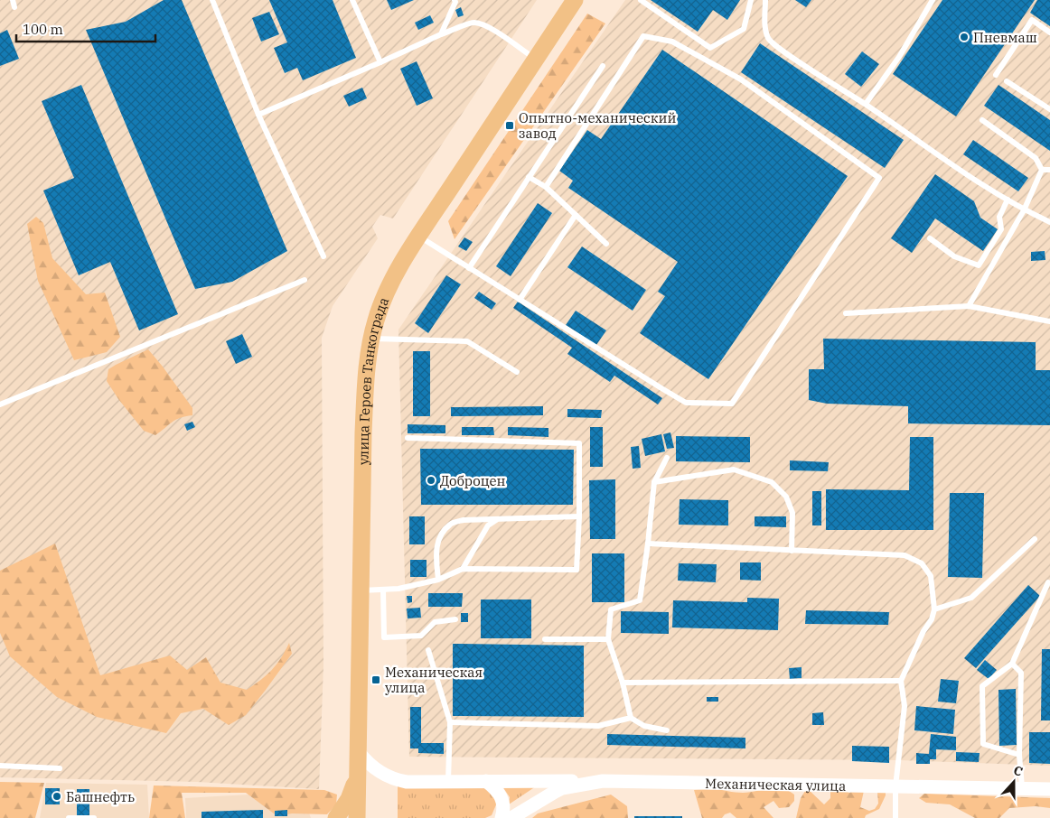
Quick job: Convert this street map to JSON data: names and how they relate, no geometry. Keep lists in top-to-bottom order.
{
  "streets": {
    "main road": ["улица Героев Танкограда"],
    "street": ["Механическая улица"]
  },
  "places": {
    "other": ["Пневмаш", "Доброцен", "Башнефть"],
    "transit": ["Опытно-механический завод", "Механическая улица"]
  },
  "scale_bar": "100 m",
  "north": "top"
}
